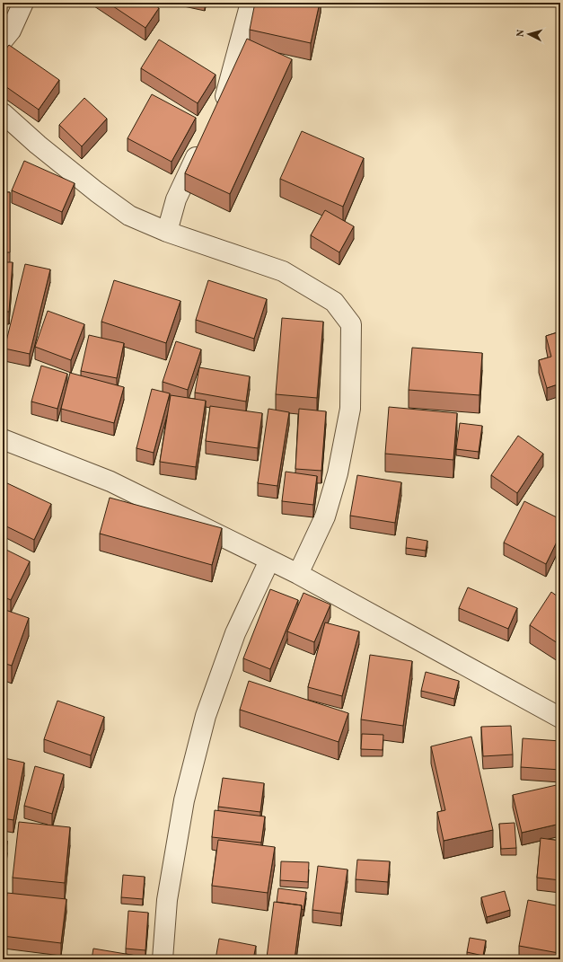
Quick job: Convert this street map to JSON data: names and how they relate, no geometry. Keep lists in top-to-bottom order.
{
  "north": "left"
}
